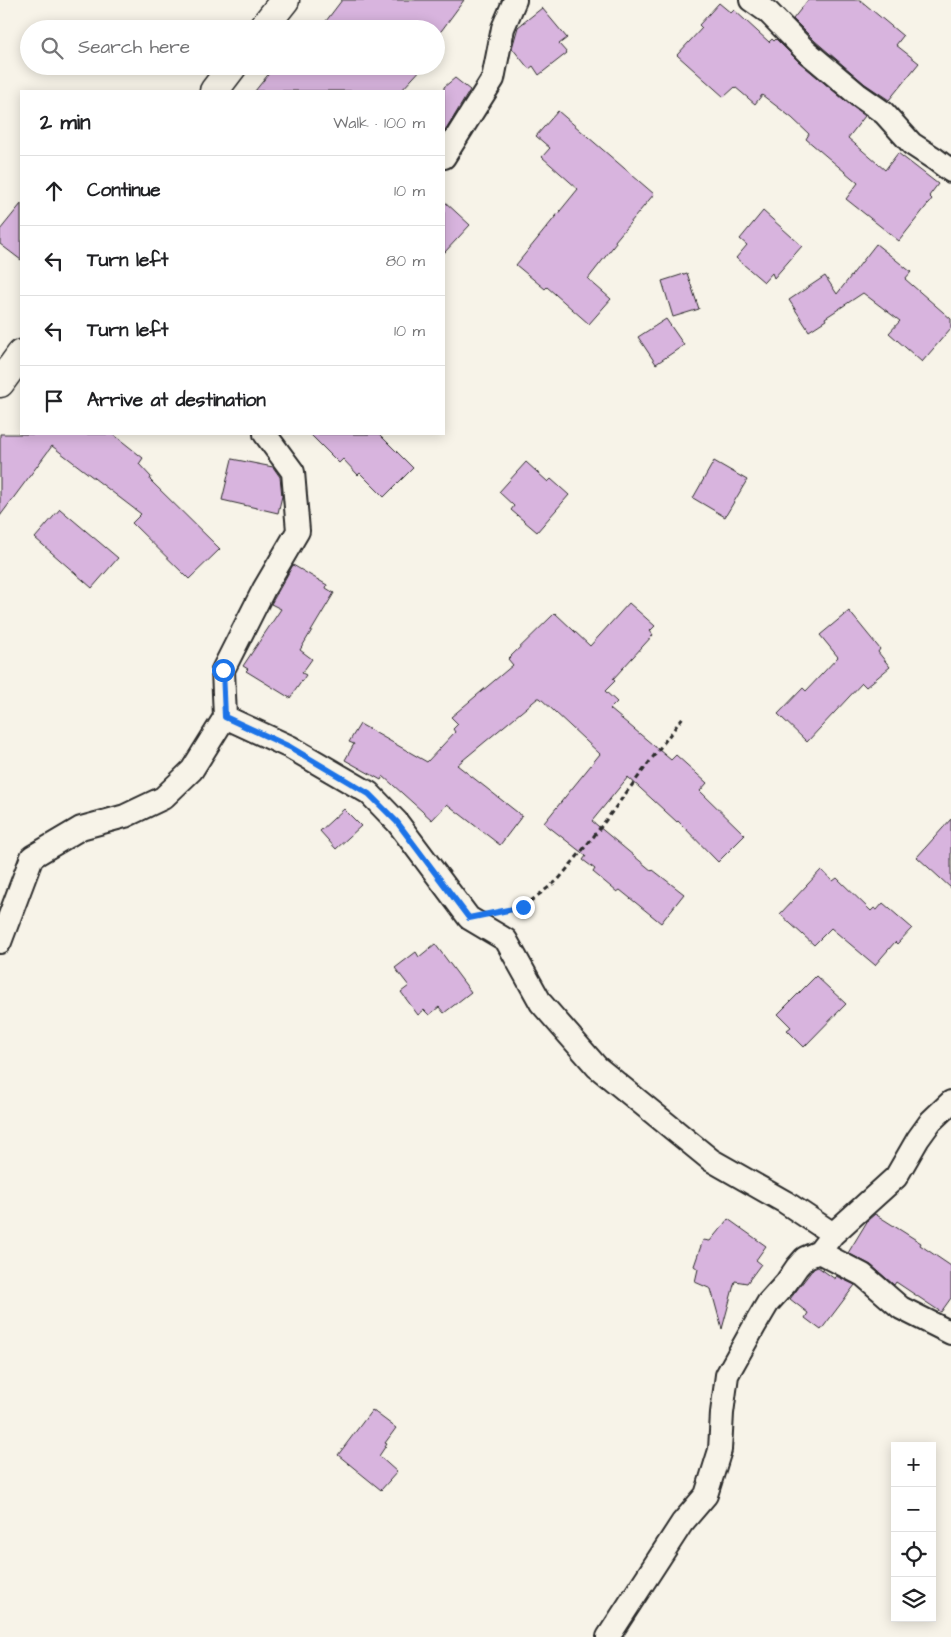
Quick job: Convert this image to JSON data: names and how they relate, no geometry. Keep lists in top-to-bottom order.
{
  "page": {
    "search": "Search here",
    "heading": ["2 min", "Walk · 100 m"],
    "list": [
      ["Continue", "10 m"],
      ["Turn left", "80 m"],
      ["Turn left", "10 m"],
      "Arrive at destination"
    ],
    "map_buttons": ["+", "−"]
  }
}
